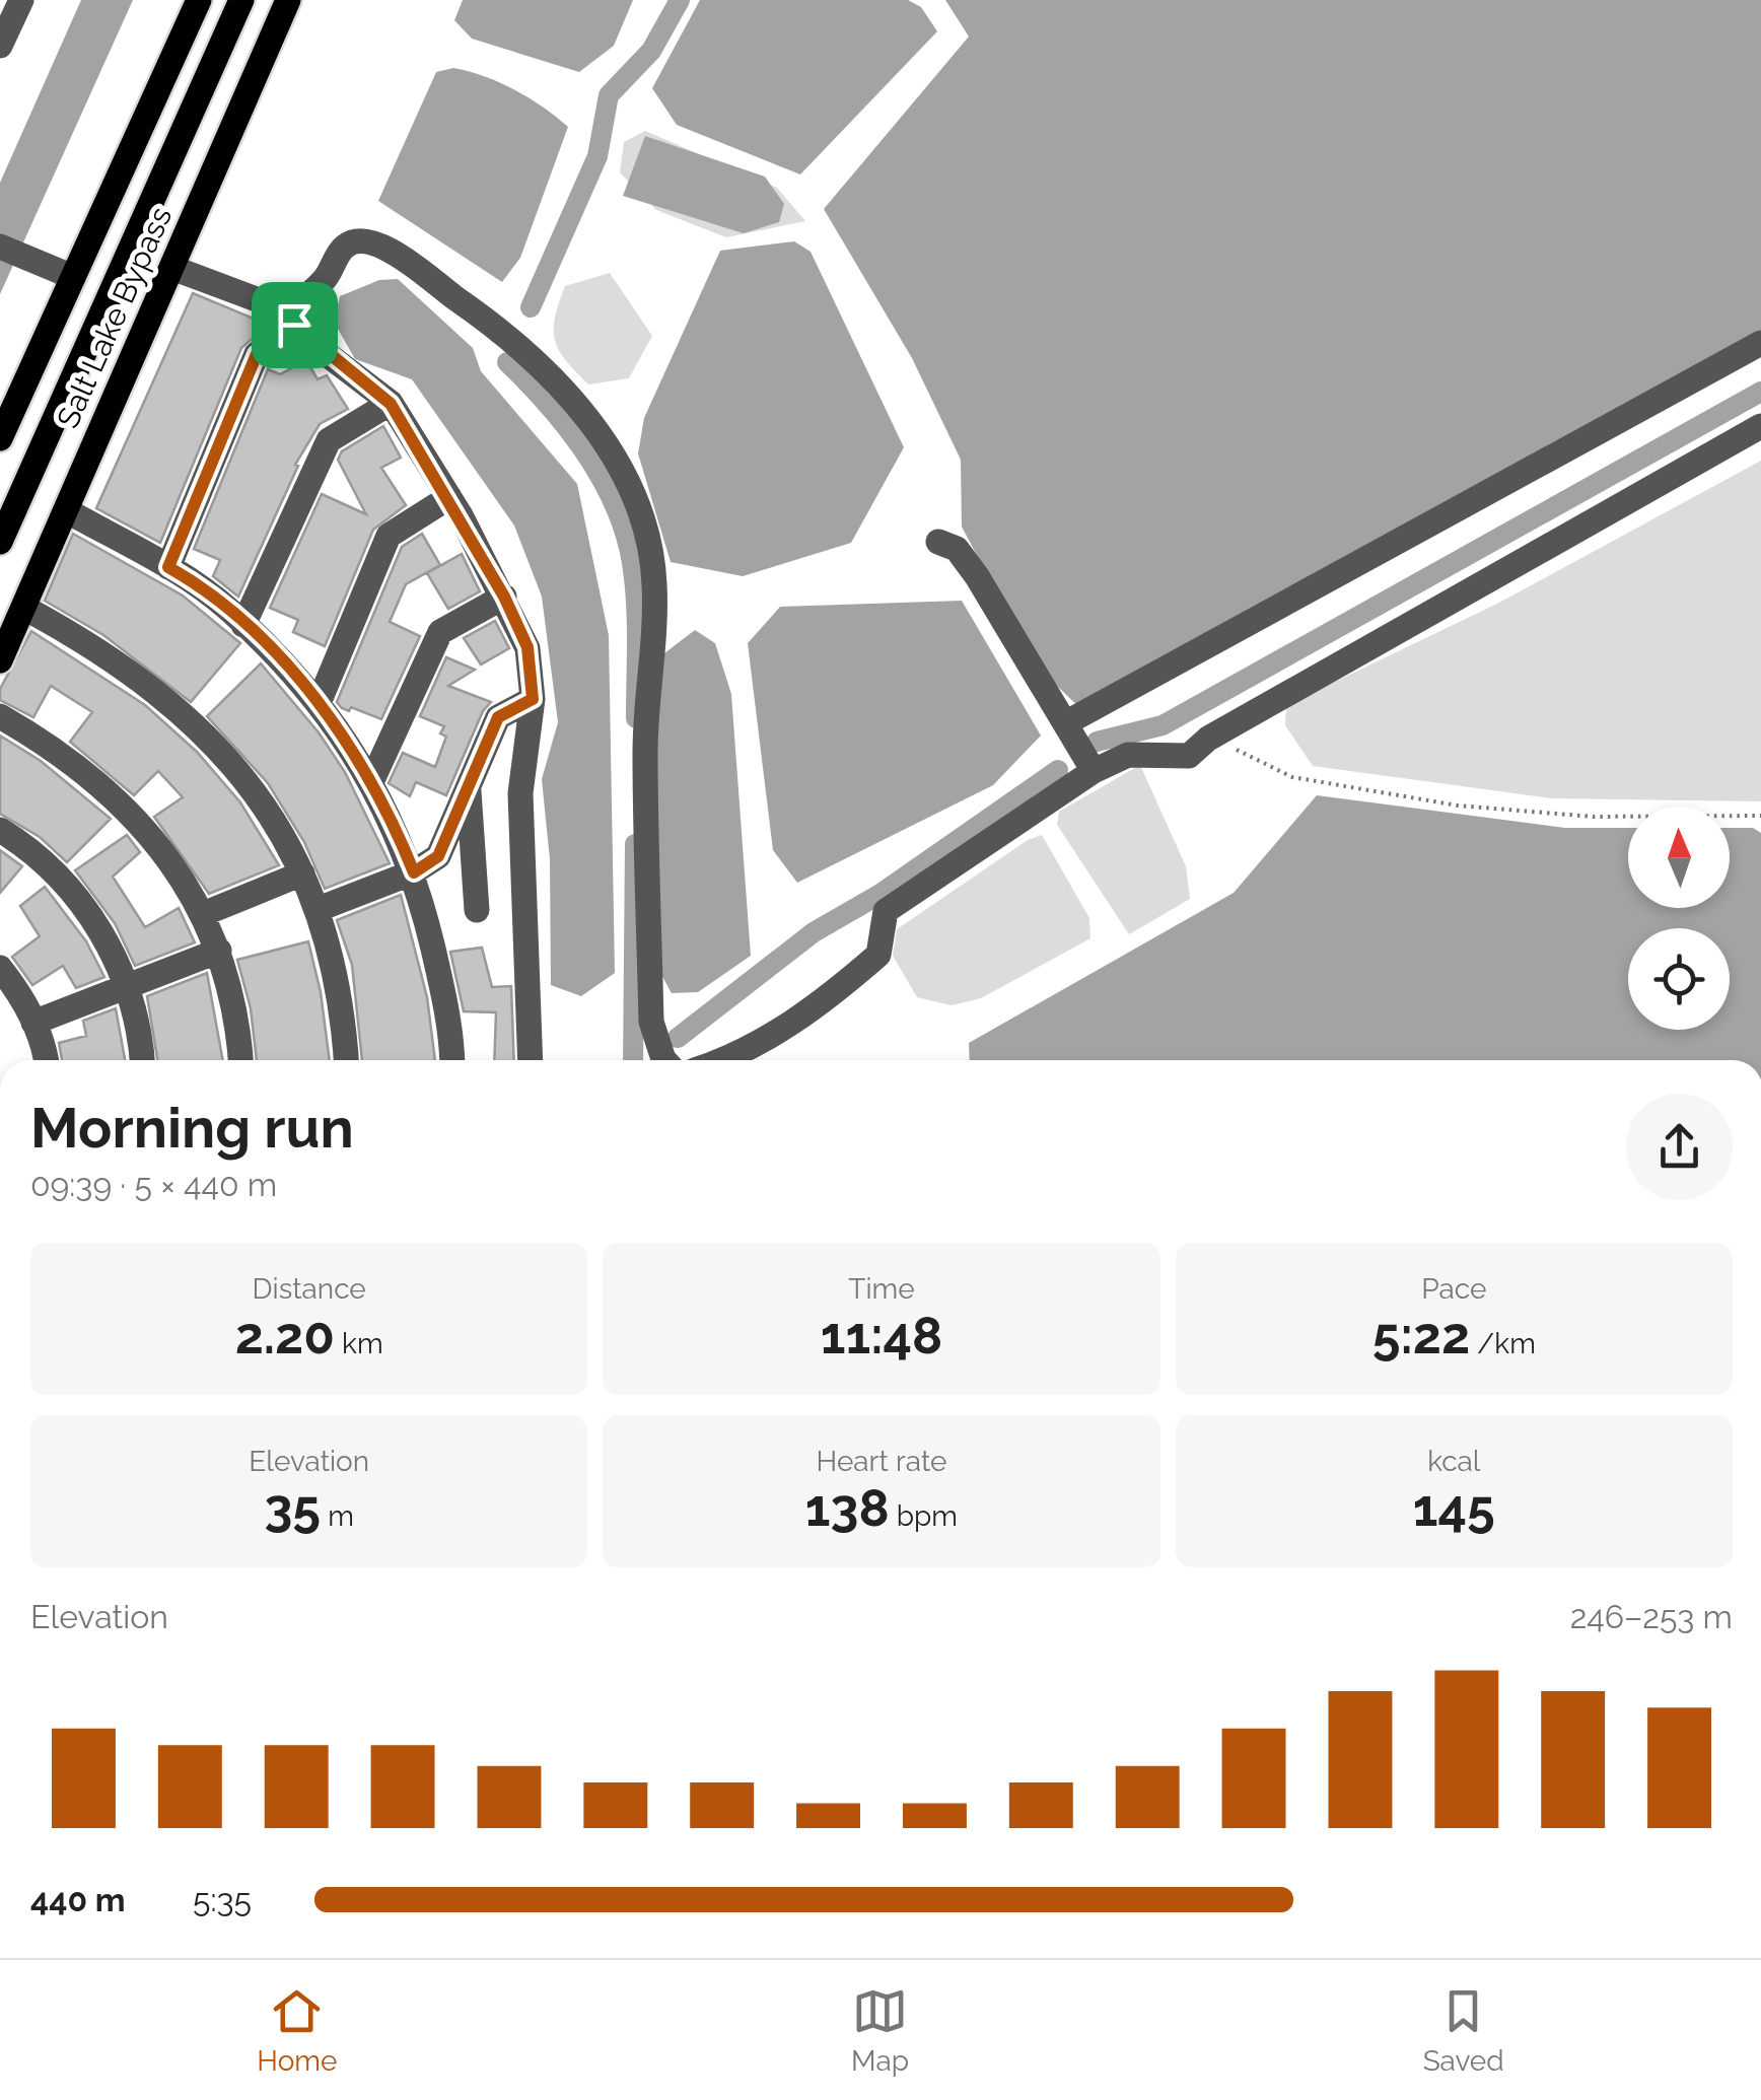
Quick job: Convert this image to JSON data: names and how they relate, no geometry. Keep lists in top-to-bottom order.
{
  "streets": {
    "main road": ["Salt Lake Bypass"]
  },
  "north": "top",
  "page": {
    "heading": ["Morning run", "09:39 · 5 × 440 m"],
    "stats": [
      ["Distance", "2.20 km"],
      ["Time", "11:48"],
      ["Pace", "5:22 /km"],
      ["Elevation", "35 m"],
      ["Heart rate", "138 bpm"],
      ["kcal", "145"]
    ],
    "chart": ["Elevation", "246–253 m"],
    "list": [
      {
        "name": "440 m",
        "note": "5:35"
      }
    ],
    "tabs": ["Home", "Map", "Saved"]
  }
}
